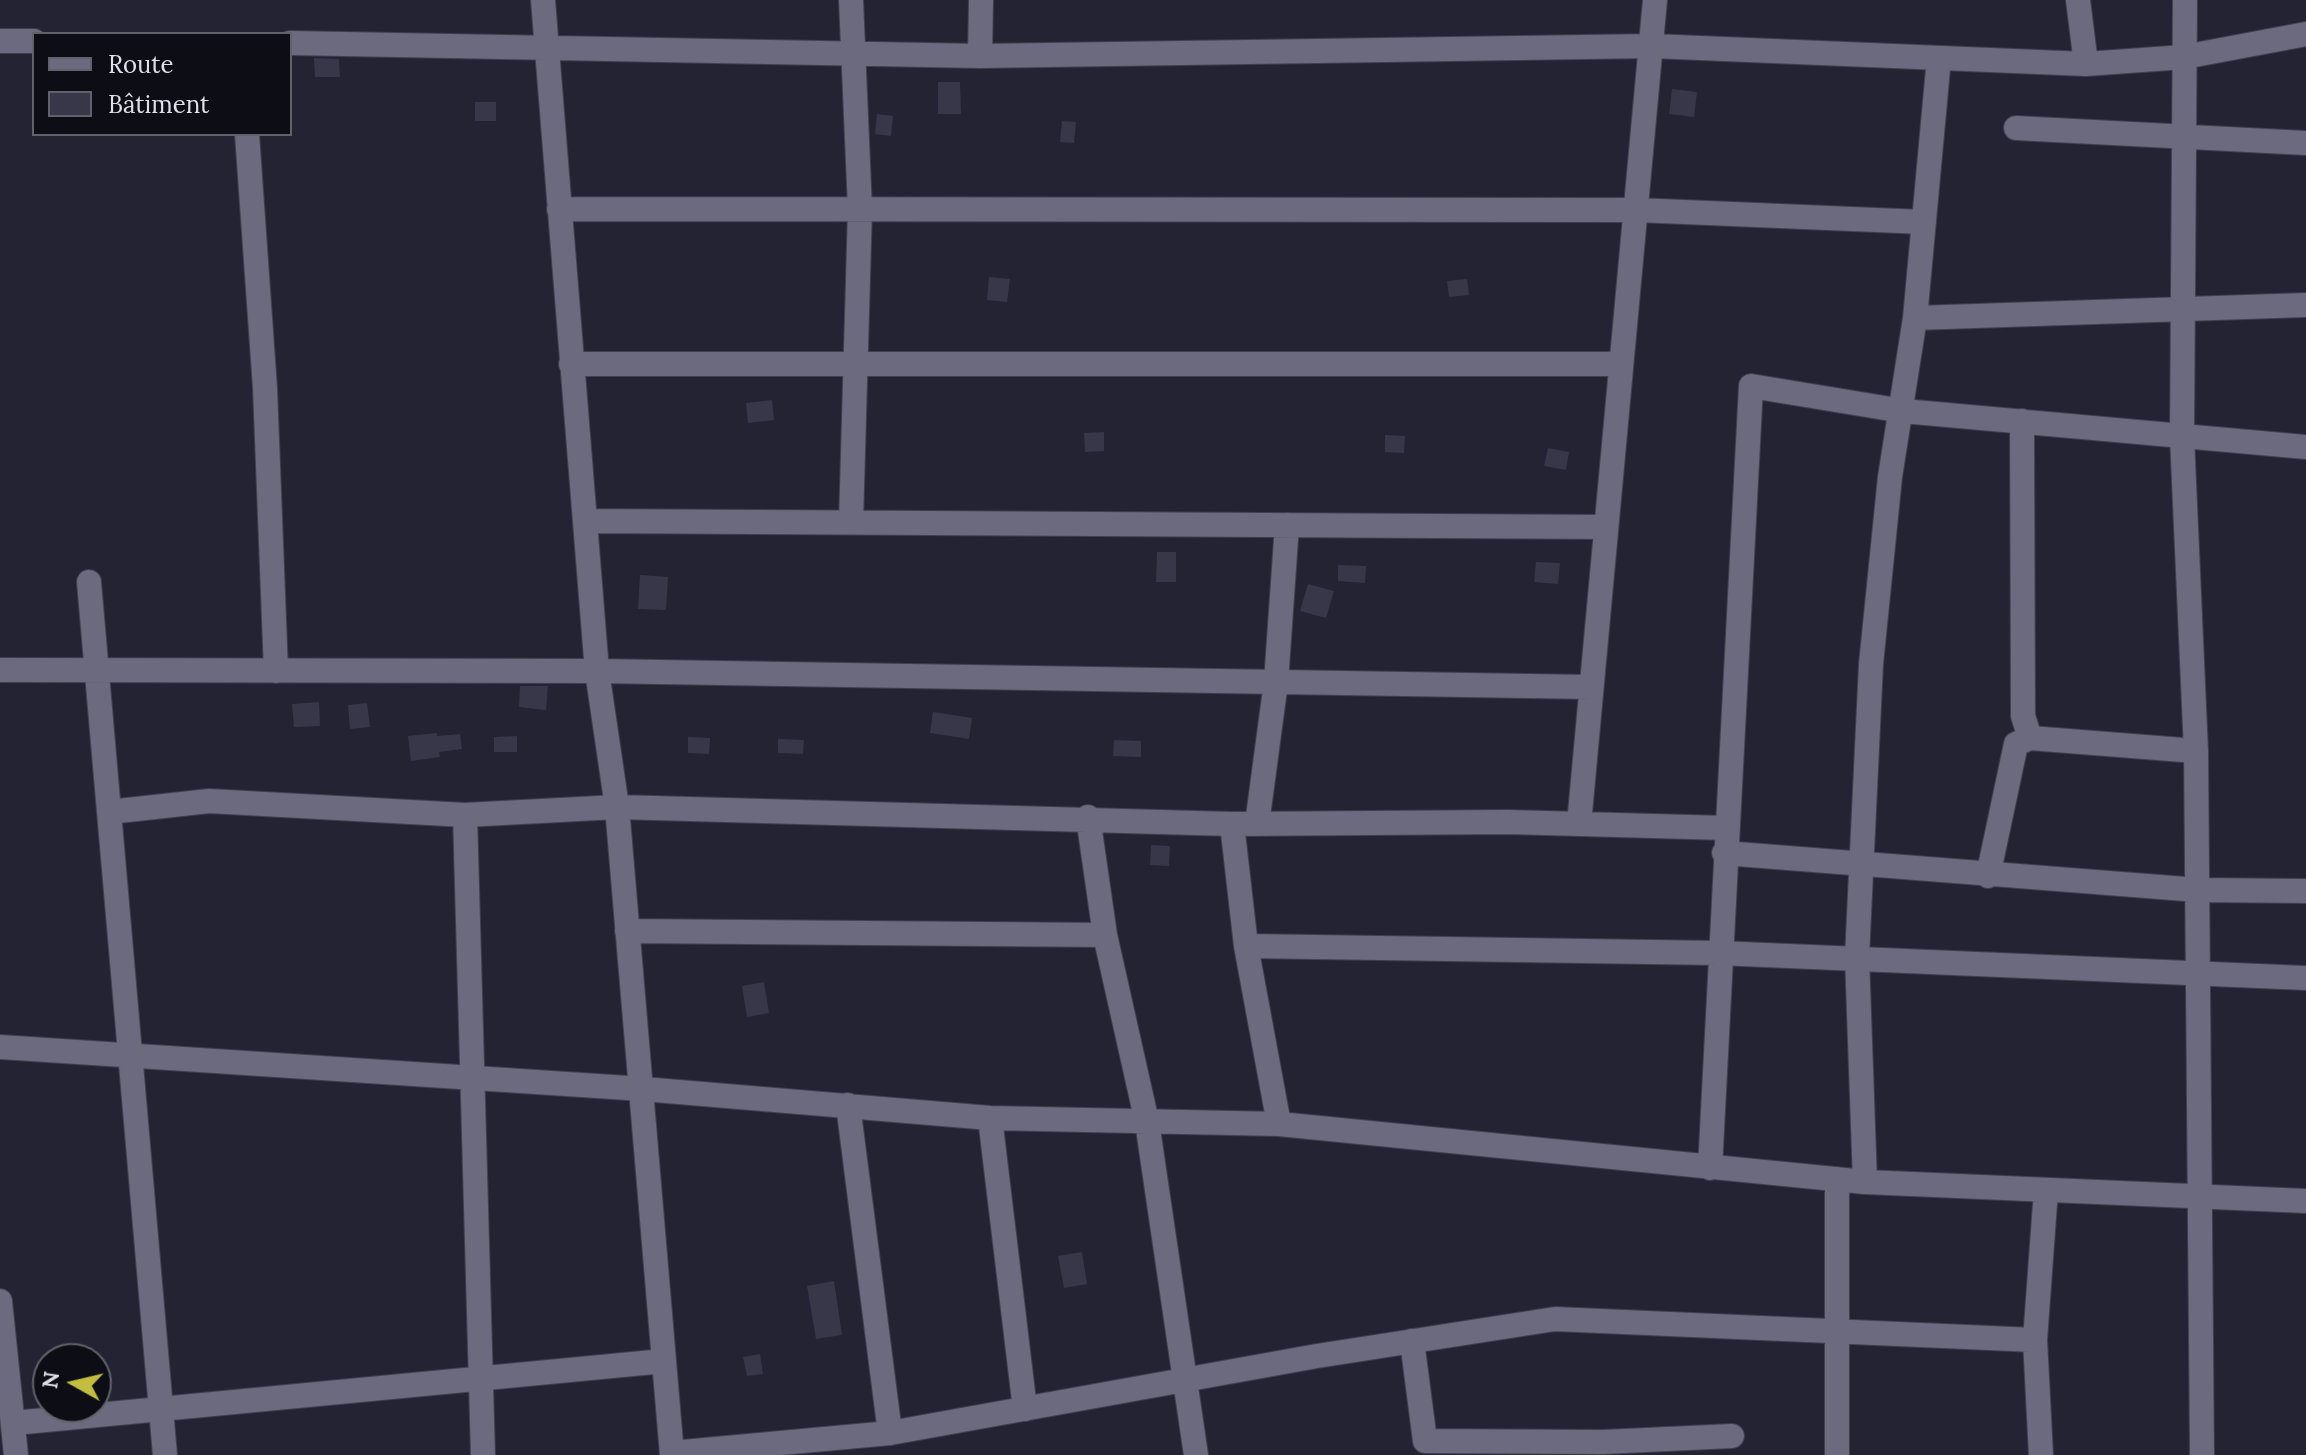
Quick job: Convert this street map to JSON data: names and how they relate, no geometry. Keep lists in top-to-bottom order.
{
  "legend": ["Route", "Bâtiment"],
  "north": "left"
}
